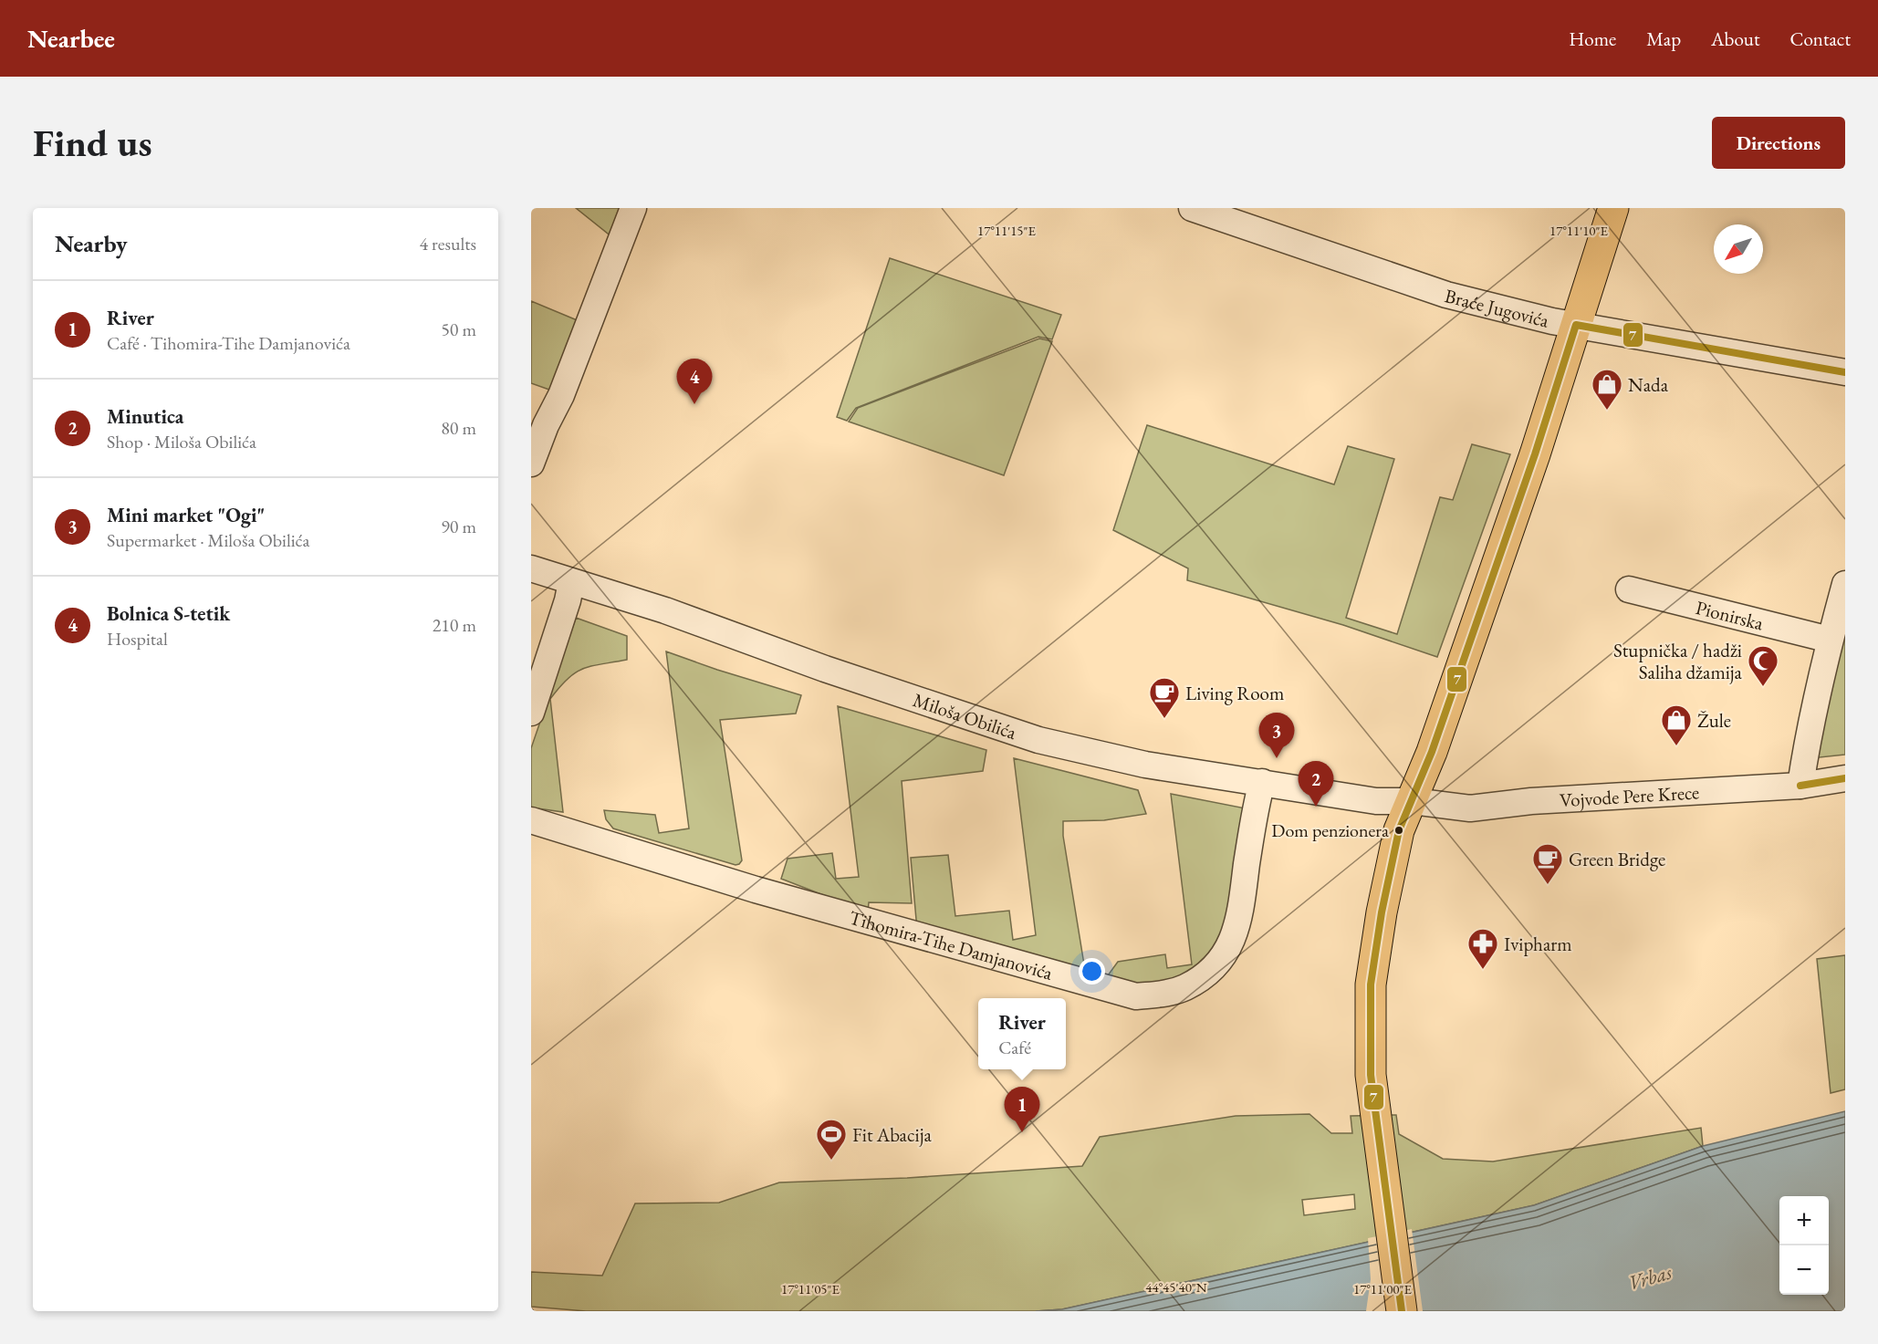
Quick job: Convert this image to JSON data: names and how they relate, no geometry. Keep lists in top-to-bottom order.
{
  "streets": {
    "street": [
      "Braće Jugovića",
      "Pionirska",
      "Miloša Obilića",
      "Vojvode Pere Krece",
      "Tihomira-Tihe Damjanovića"
    ]
  },
  "crossings": [
    ["Miloša Obilića", "Vojvode Pere Krece"],
    ["Miloša Obilića", "Tihomira-Tihe Damjanovića"]
  ],
  "water": ["Vrbas"],
  "places": {
    "shop": ["Nada", "Žule"],
    "mosque": ["Stupnička / hadži Saliha džamija"],
    "cafe": ["Living Room", "Green Bridge"],
    "other": ["Dom penzionera"],
    "pharmacy": ["Ivipharm"],
    "sports": ["Fit Abacija"]
  },
  "lines": ["transit line 7"],
  "north": "bottom left",
  "page": {
    "header": "Nearbee",
    "nav": [
      "Home",
      "Map",
      "About",
      "Contact"
    ],
    "buttons": "Directions",
    "title": "Find us",
    "heading": ["Nearby", "4 results"],
    "list": [
      {
        "mark": "1",
        "name": "River",
        "note": "Café · Tihomira-Tihe Damjanovića",
        "value": "50 m"
      },
      {
        "mark": "2",
        "name": "Minutica",
        "note": "Shop · Miloša Obilića",
        "value": "80 m"
      },
      {
        "mark": "3",
        "name": "Mini market \"Ogi\"",
        "note": "Supermarket · Miloša Obilića",
        "value": "90 m"
      },
      {
        "mark": "4",
        "name": "Bolnica S-tetik",
        "note": "Hospital",
        "value": "210 m"
      }
    ],
    "pins": [
      "4",
      "3",
      "2",
      "1"
    ],
    "popup": ["River", "Café"],
    "map_buttons": ["+", "−"]
  },
  "coordinates": [
    "17°11'15\"E",
    "17°11'10\"E",
    "44°45'40\"N",
    "17°11'05\"E",
    "17°11'00\"E"
  ]
}
